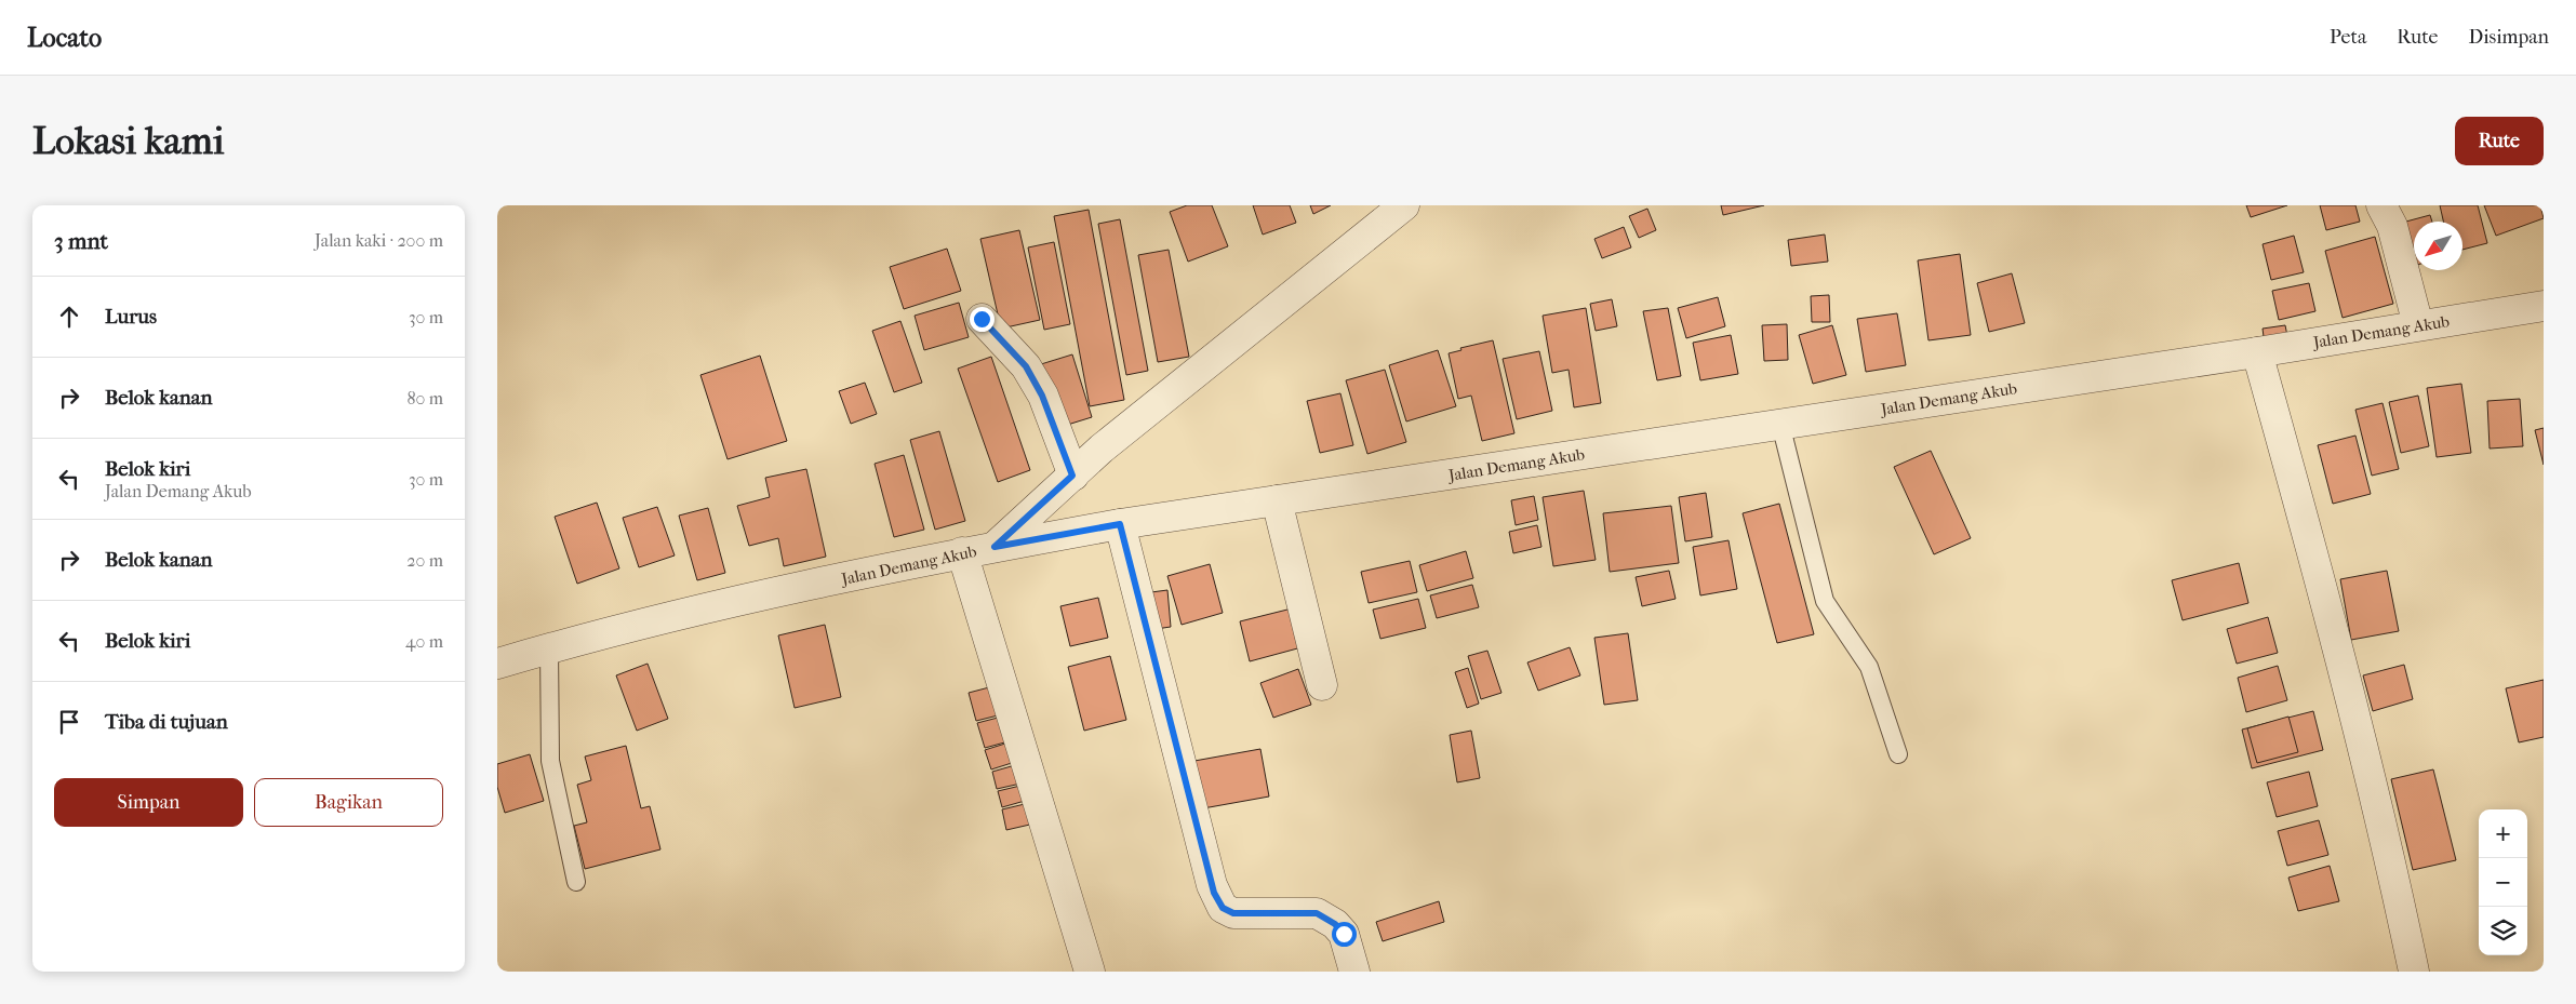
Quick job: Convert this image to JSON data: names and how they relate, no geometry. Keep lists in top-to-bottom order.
{
  "streets": {
    "street": ["Jalan Demang Akub"]
  },
  "north": "bottom left",
  "page": {
    "header": "Locato",
    "nav": ["Peta", "Rute", "Disimpan"],
    "buttons": [
      "Rute",
      ["Simpan", "Bagikan"]
    ],
    "title": "Lokasi kami",
    "heading": ["3 mnt", "Jalan kaki · 200 m"],
    "list": [
      ["Lurus", "30 m"],
      ["Belok kanan", "80 m"],
      ["Belok kiri", "Jalan Demang Akub", "30 m"],
      ["Belok kanan", "20 m"],
      ["Belok kiri", "40 m"],
      "Tiba di tujuan"
    ],
    "map_buttons": ["+", "−"]
  }
}
